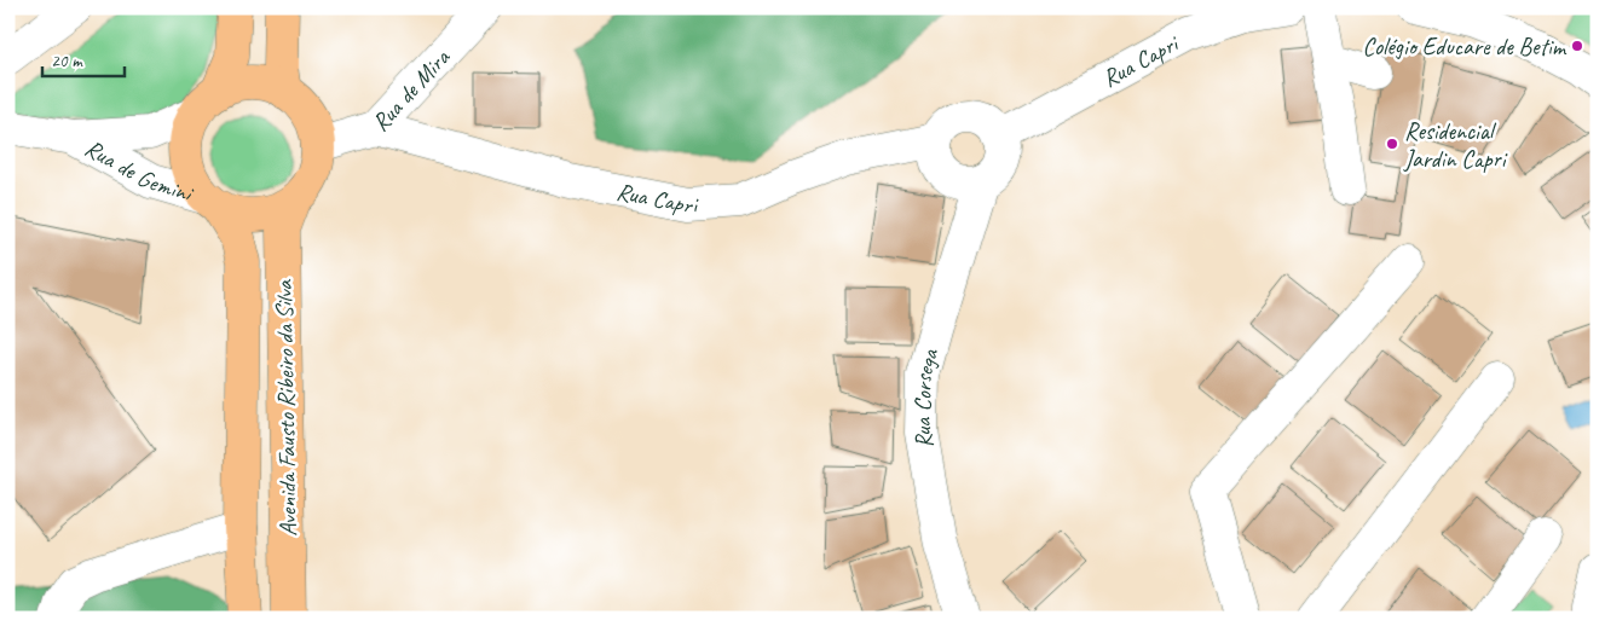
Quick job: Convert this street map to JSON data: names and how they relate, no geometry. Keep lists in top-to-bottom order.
{
  "streets": {
    "main road": ["Avenida Fausto Ribeiro da Silva"],
    "street": [
      "Rua Capri",
      "Rua de Mira",
      "Rua de Gemini",
      "Rua Corsega"
    ]
  },
  "crossings": [
    ["Rua Capri", "Rua de Mira"],
    ["Rua Capri", "Rua Corsega"],
    ["Rua de Mira", "Rua de Gemini"],
    ["Rua de Mira", "Avenida Fausto Ribeiro da Silva"],
    ["Rua de Gemini", "Avenida Fausto Ribeiro da Silva"]
  ],
  "places": ["Colégio Educare de Betim", "Residencial Jardin Capri"],
  "scale_bar": "20 m"
}
